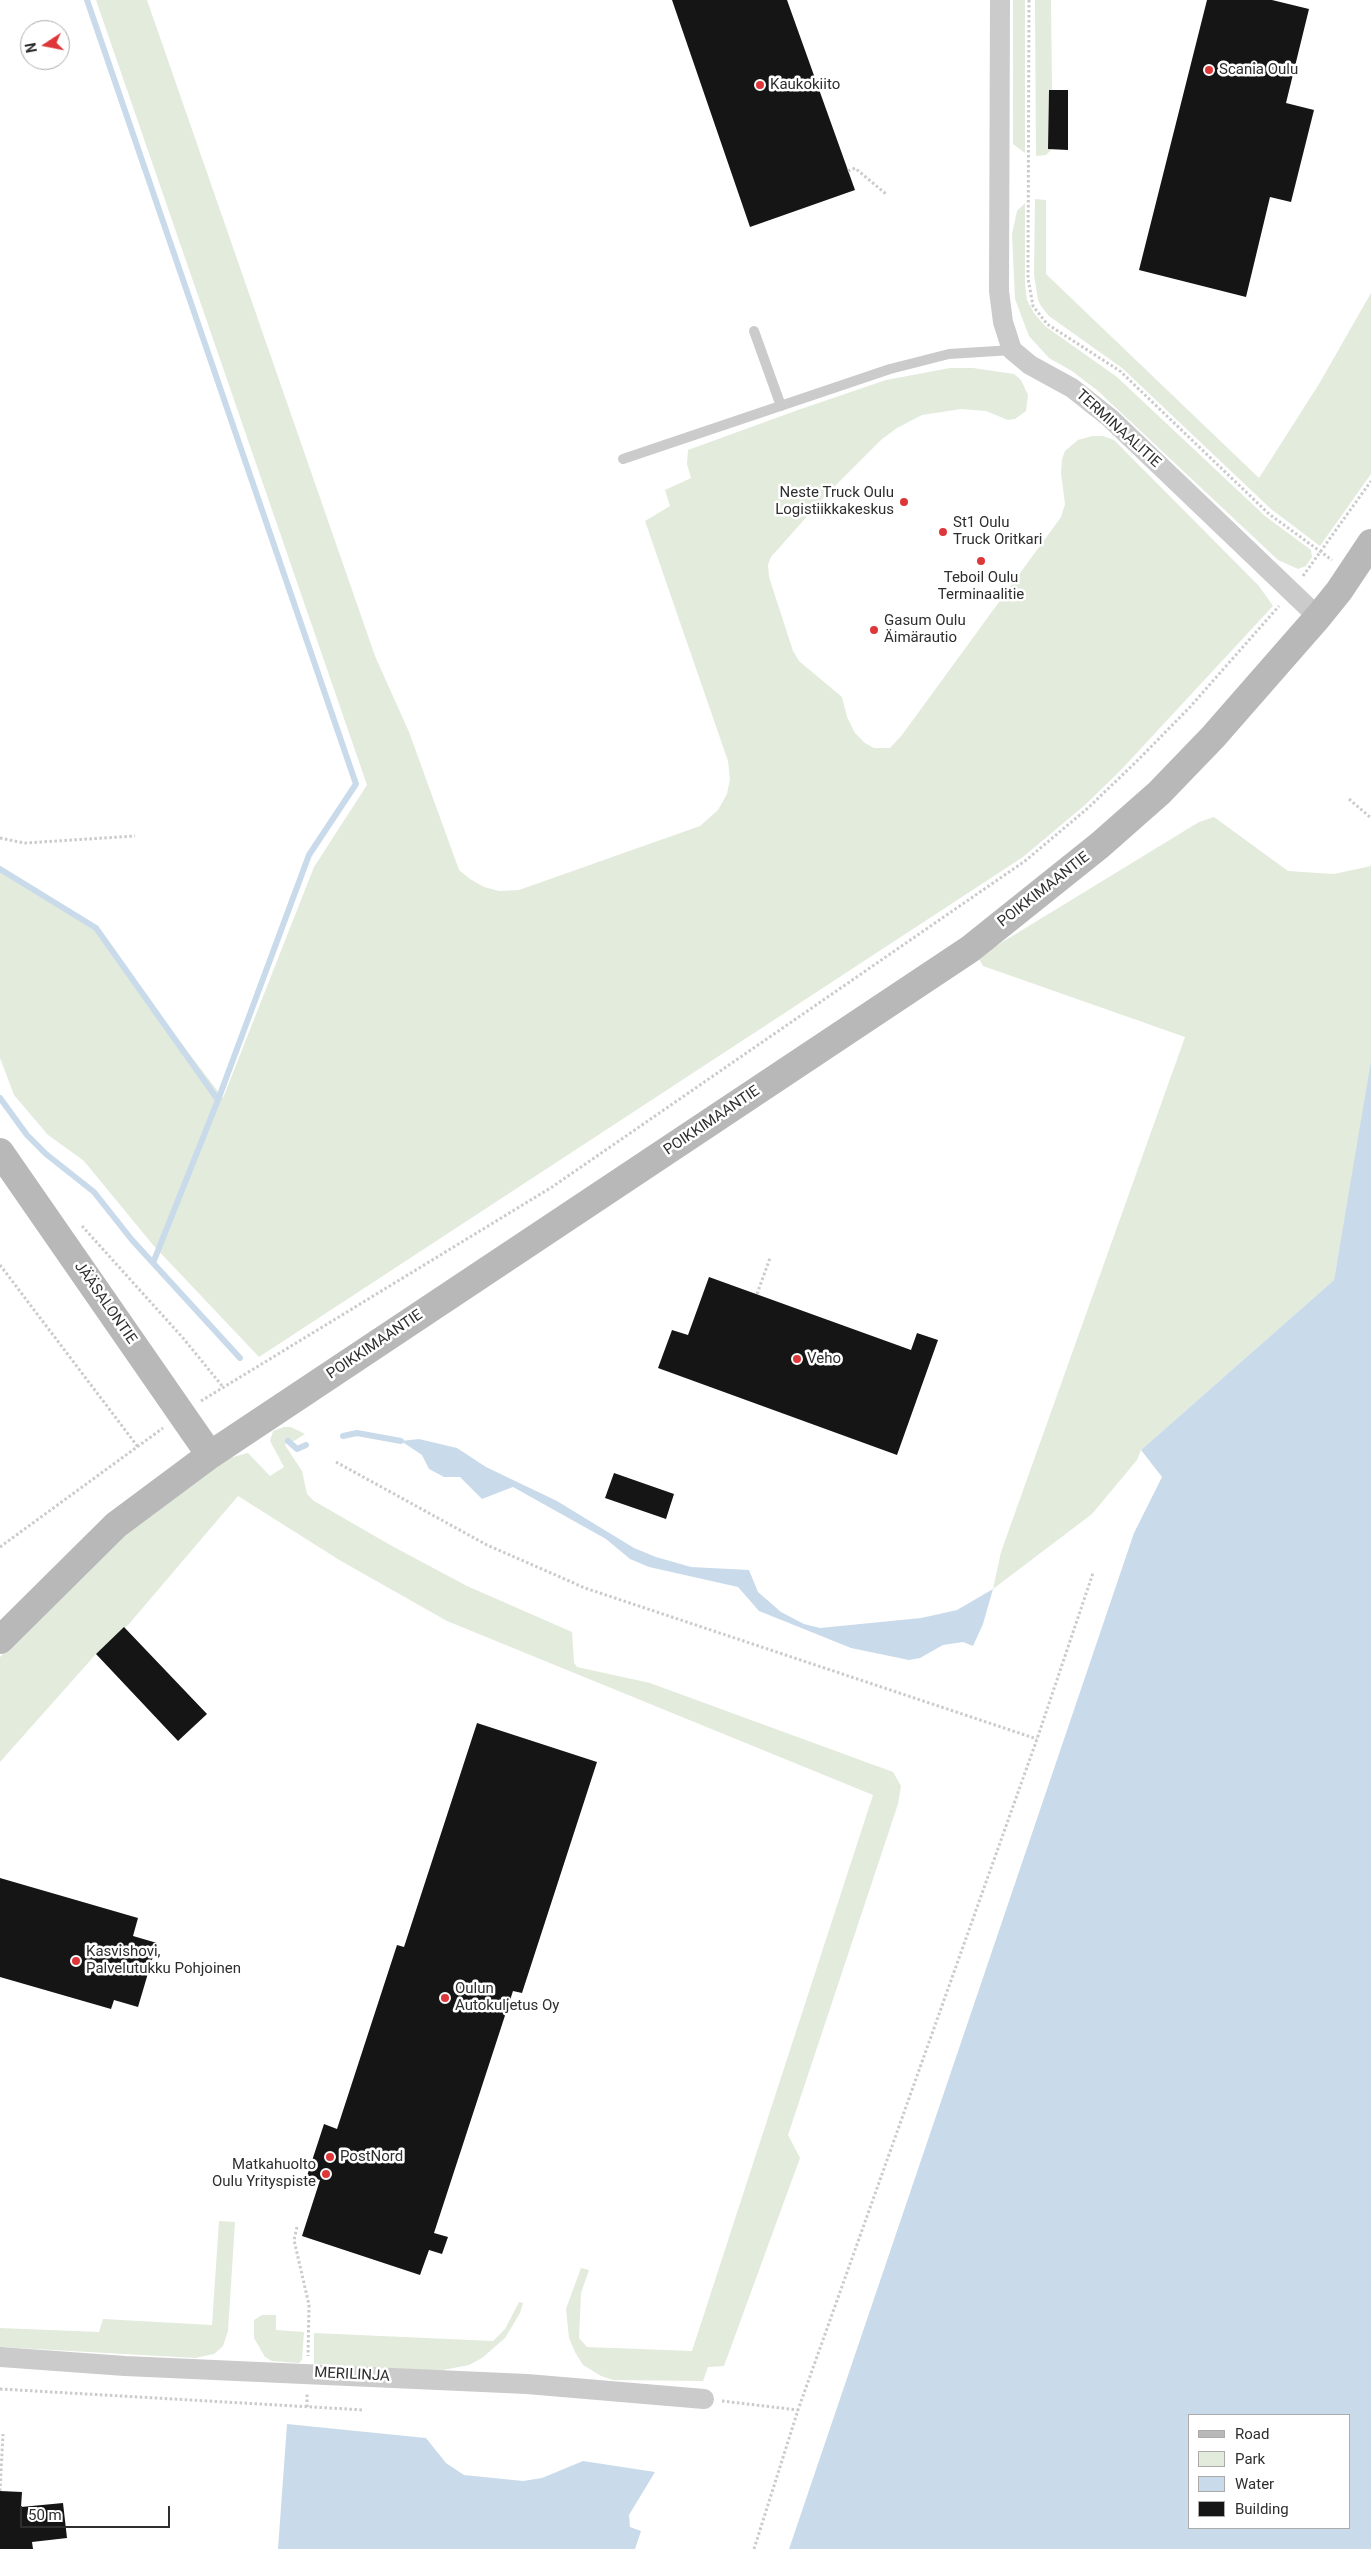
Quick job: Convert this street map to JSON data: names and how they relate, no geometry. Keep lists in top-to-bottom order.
{
  "streets": {
    "main road": ["POIKKIMAANTIE", "JÄÄSALONTIE"],
    "street": ["TERMINAALITIE", "MERILINJA"]
  },
  "crossings": [
    ["TERMINAALITIE", "POIKKIMAANTIE"],
    ["POIKKIMAANTIE", "JÄÄSALONTIE"]
  ],
  "places": [
    "Scania Oulu",
    "Kaukokiito",
    "Neste Truck Oulu Logistiikkakeskus",
    "St1 Oulu Truck Oritkari",
    "Teboil Oulu Terminaalitie",
    "Gasum Oulu Äimärautio",
    "Veho",
    "Kasvishovi, Palvelutukku Pohjoinen",
    "Oulun Autokuljetus Oy",
    "PostNord",
    "Matkahuolto Oulu Yrityspiste"
  ],
  "legend": [
    "Road",
    "Park",
    "Water",
    "Building"
  ],
  "scale_bar": "50 m",
  "north": "left"
}
